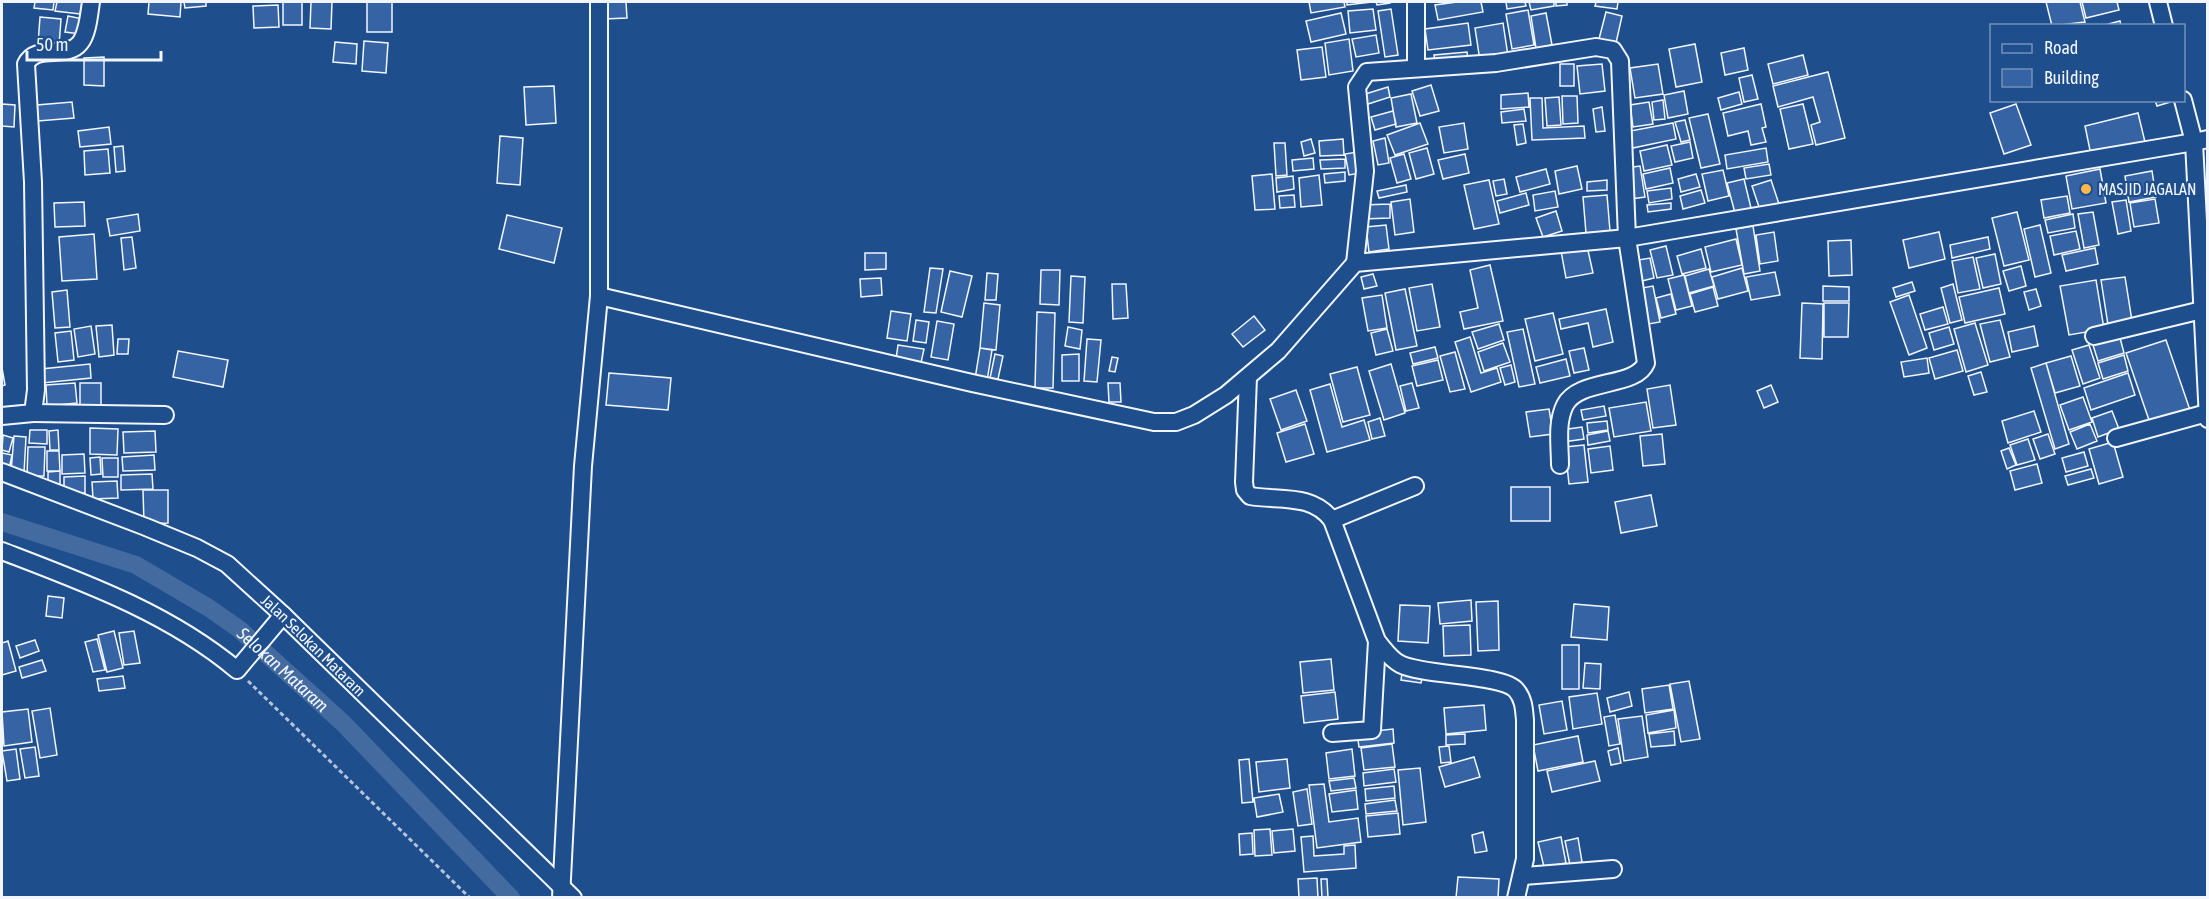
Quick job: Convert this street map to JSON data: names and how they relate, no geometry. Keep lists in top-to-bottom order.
{
  "streets": {
    "street": ["Jalan Selokan Mataram"]
  },
  "water": ["Selokan Mataram"],
  "places": ["MASJID JAGALAN"],
  "legend": ["Road", "Building"],
  "scale_bar": "50 m"
}
